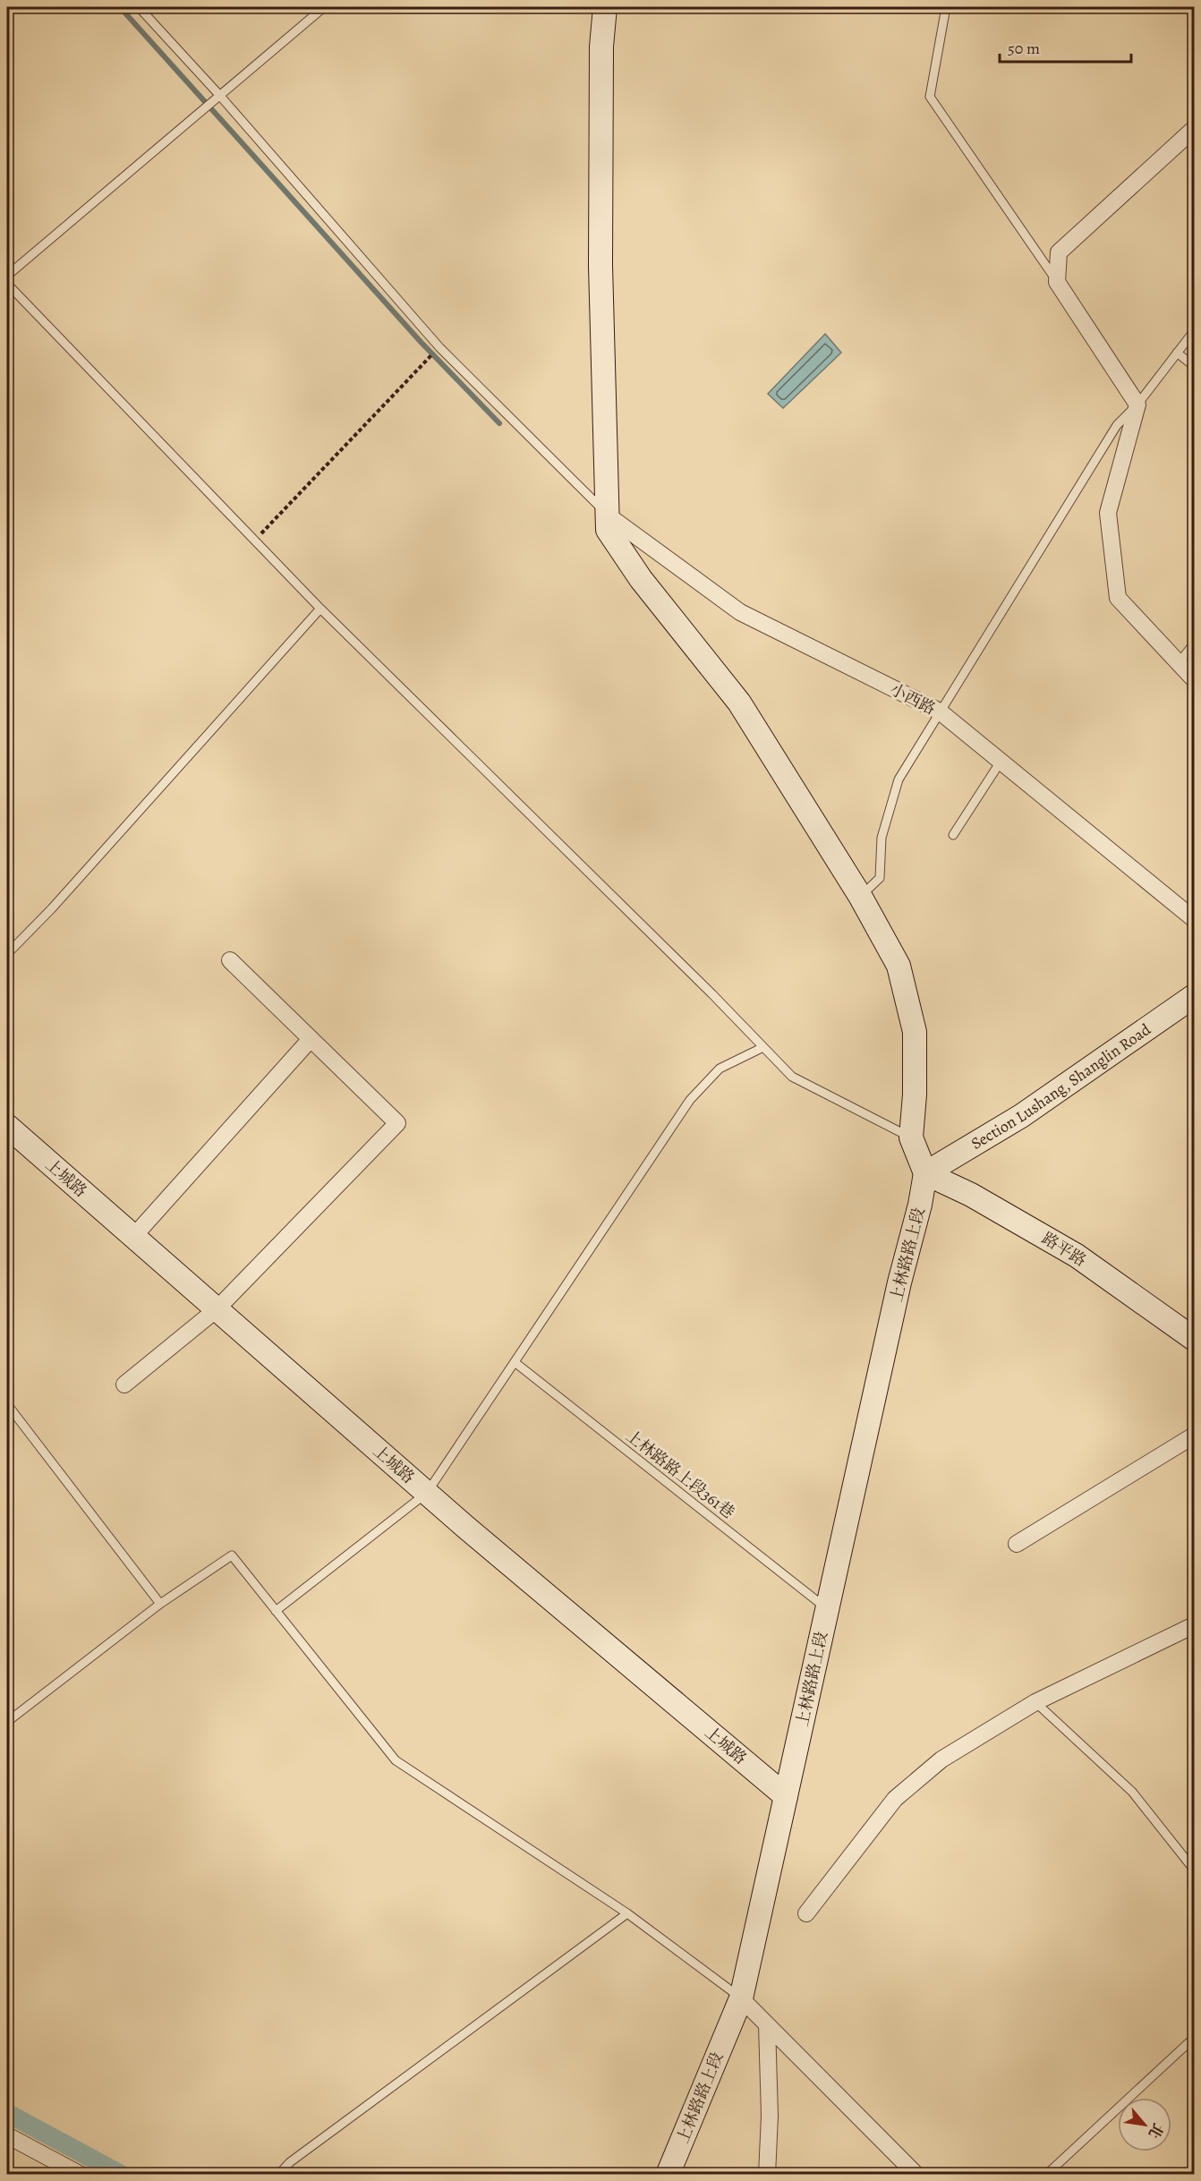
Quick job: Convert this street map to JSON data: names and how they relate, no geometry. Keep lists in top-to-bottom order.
{
  "streets": {
    "street": [
      "小西路",
      "Section Lushang, Shanglin Road",
      "上城路",
      "路平路",
      "上林路路上段"
    ],
    "lane": ["上林路路上段361巷"]
  },
  "crossings": [
    ["Section Lushang, Shanglin Road", "路平路"],
    ["Section Lushang, Shanglin Road", "上林路路上段"],
    ["上城路", "上林路路上段"],
    ["路平路", "上林路路上段"],
    ["上林路路上段", "上林路路上段361巷"]
  ],
  "scale_bar": "50 m",
  "north": "bottom right"
}
